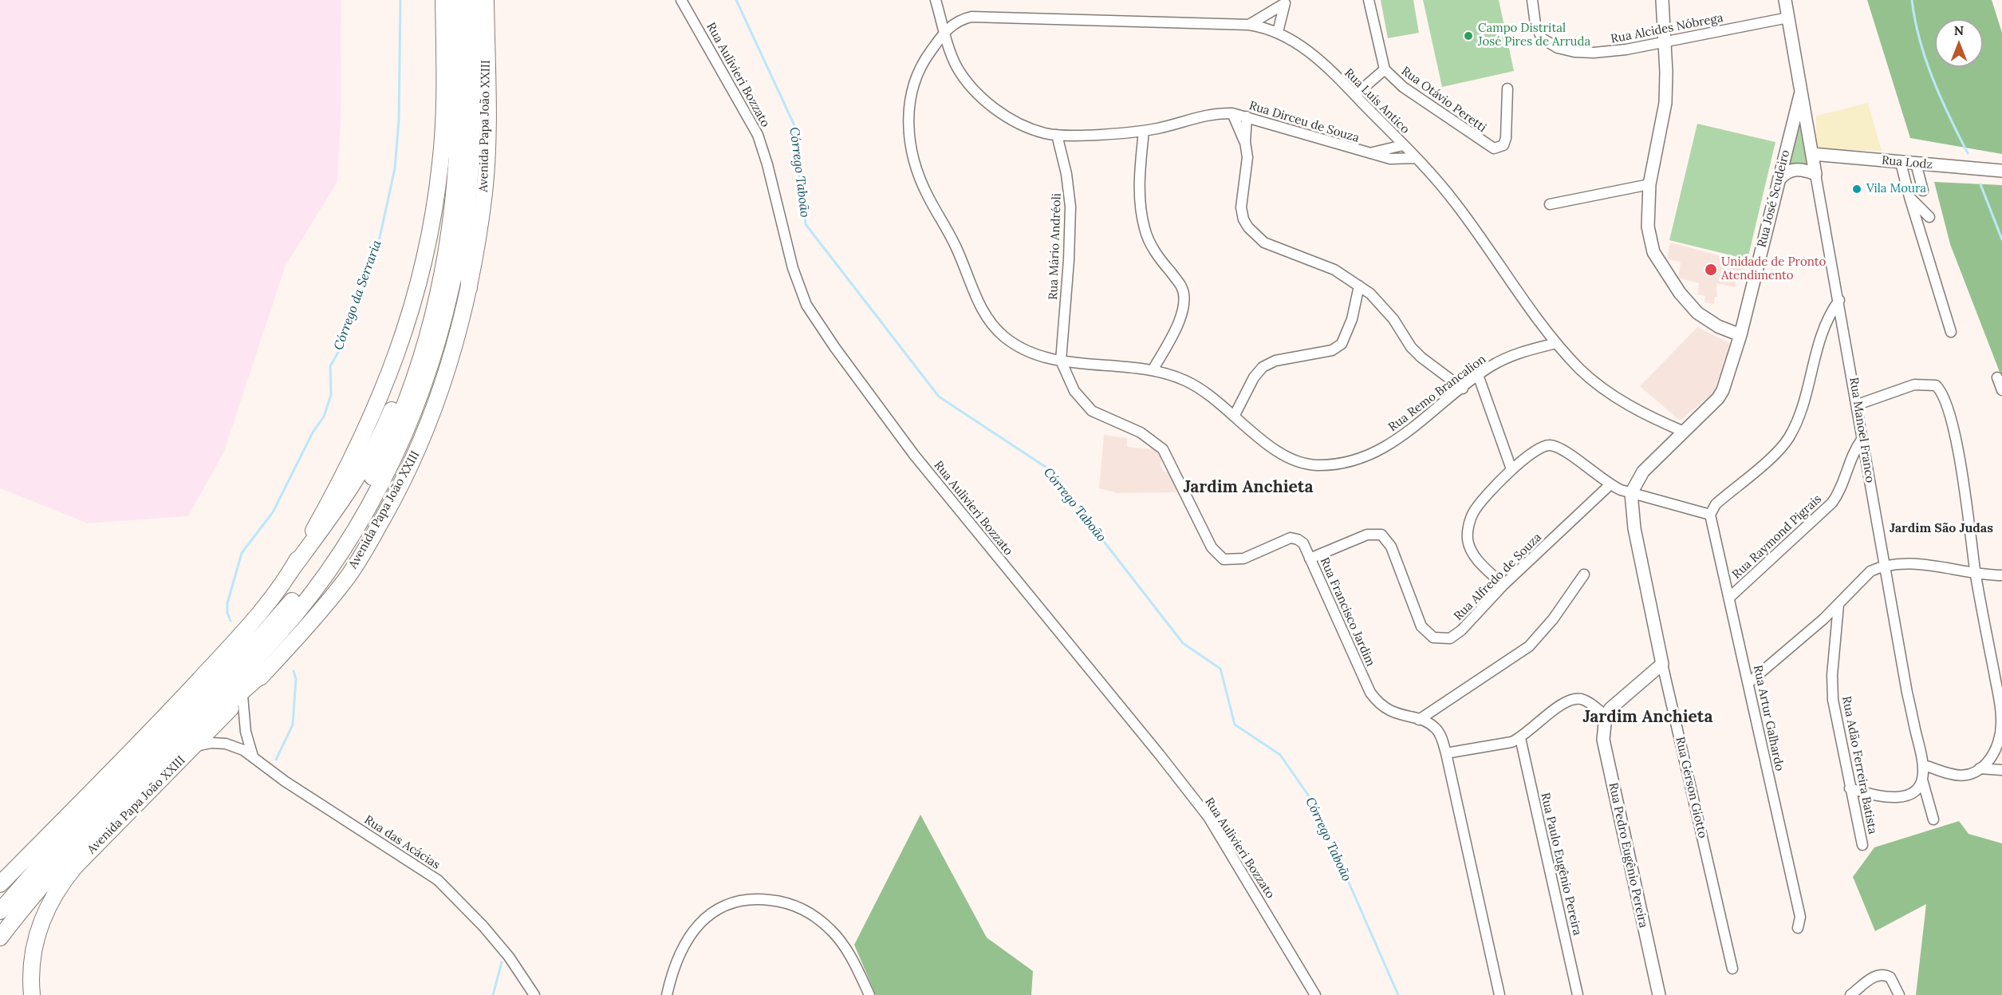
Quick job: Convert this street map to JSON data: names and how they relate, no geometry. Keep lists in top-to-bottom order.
{
  "streets": {
    "main road": ["Avenida Papa João XXIII"],
    "street": [
      "Rua Alcides Nóbrega",
      "Rua Aulivieri Bozzato",
      "Rua Otávio Peretti",
      "Rua Luís Antico",
      "Rua Dirceu de Souza",
      "Rua Lodz",
      "Rua José Scudeiro",
      "Rua Mário Andréoli",
      "Rua Remo Brancalion",
      "Rua Manoel Franco",
      "Rua Raymond Pigrais",
      "Rua Alfredo de Souza",
      "Rua Francisco Jardim",
      "Rua Artur Galhardo",
      "Rua Adão Ferreira Batista",
      "Rua Gérson Giotto",
      "Rua das Acácias",
      "Rua Pedro Eugênio Pereira",
      "Rua Paulo Eugênio Pereira"
    ]
  },
  "crossings": [
    ["Rua Alcides Nóbrega", "Rua Manoel Franco"],
    ["Rua Luís Antico", "Rua Dirceu de Souza"],
    ["Rua Luís Antico", "Rua José Scudeiro"],
    ["Rua Luís Antico", "Rua Remo Brancalion"],
    ["Rua Dirceu de Souza", "Rua Mário Andréoli"],
    ["Rua Dirceu de Souza", "Rua Remo Brancalion"],
    ["Avenida Papa João XXIII", "Rua das Acácias"],
    ["Rua Lodz", "Rua Manoel Franco"],
    ["Rua José Scudeiro", "Rua Manoel Franco"],
    ["Rua José Scudeiro", "Rua Gérson Giotto"],
    ["Rua Mário Andréoli", "Rua Remo Brancalion"],
    ["Rua Mário Andréoli", "Rua Francisco Jardim"],
    ["Rua Remo Brancalion", "Rua Francisco Jardim"],
    ["Rua Manoel Franco", "Rua Raymond Pigrais"],
    ["Rua Raymond Pigrais", "Rua Artur Galhardo"],
    ["Rua Alfredo de Souza", "Rua Francisco Jardim"]
  ],
  "districts": ["Jardim Anchieta", "Jardim São Judas", "Jardim Anchieta"],
  "water": ["Córrego Taboão", "Córrego da Serraria"],
  "places": ["Campo Distrital José Pires de Arruda", "Vila Moura", "Unidade de Pronto Atendimento"],
  "north": "top"
}
